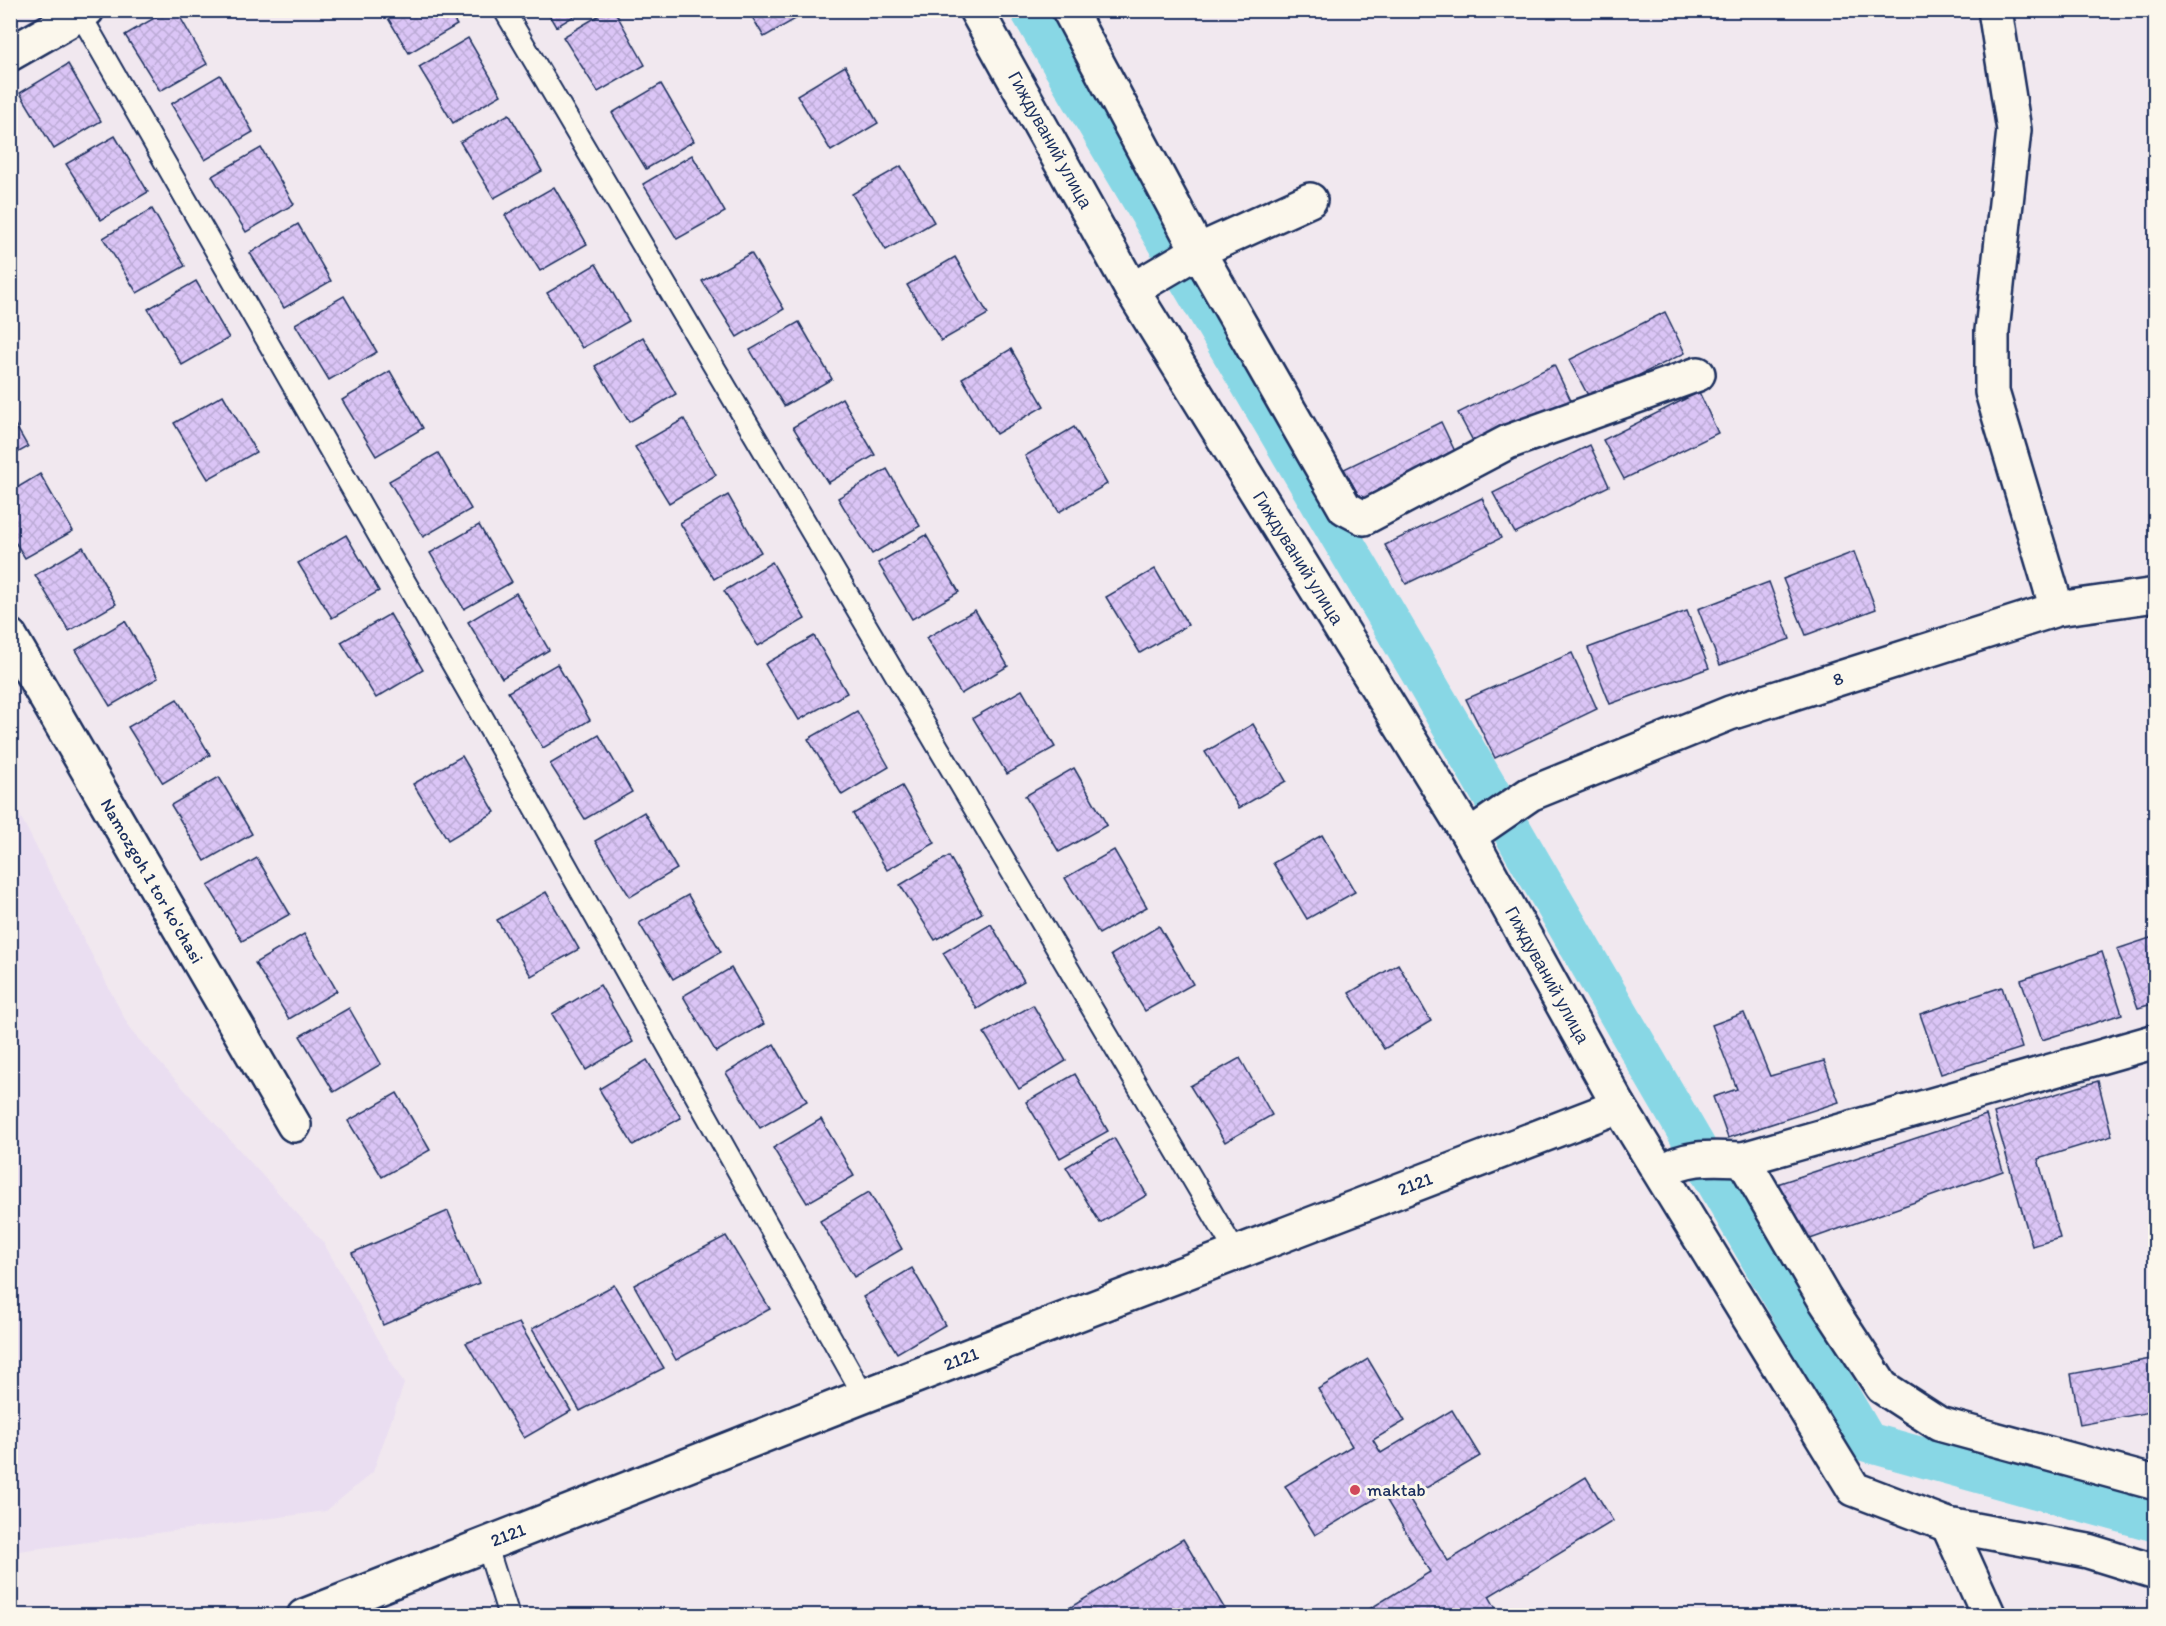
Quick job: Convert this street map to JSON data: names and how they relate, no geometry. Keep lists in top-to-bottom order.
{
  "streets": {
    "street": [
      "Гиждуваний улица",
      "8",
      "Namozgoh 1 tor ko'chasi",
      "2121"
    ]
  },
  "crossings": [
    ["Гиждуваний улица", "8"],
    ["Гиждуваний улица", "2121"]
  ],
  "places": ["maktab"]
}
